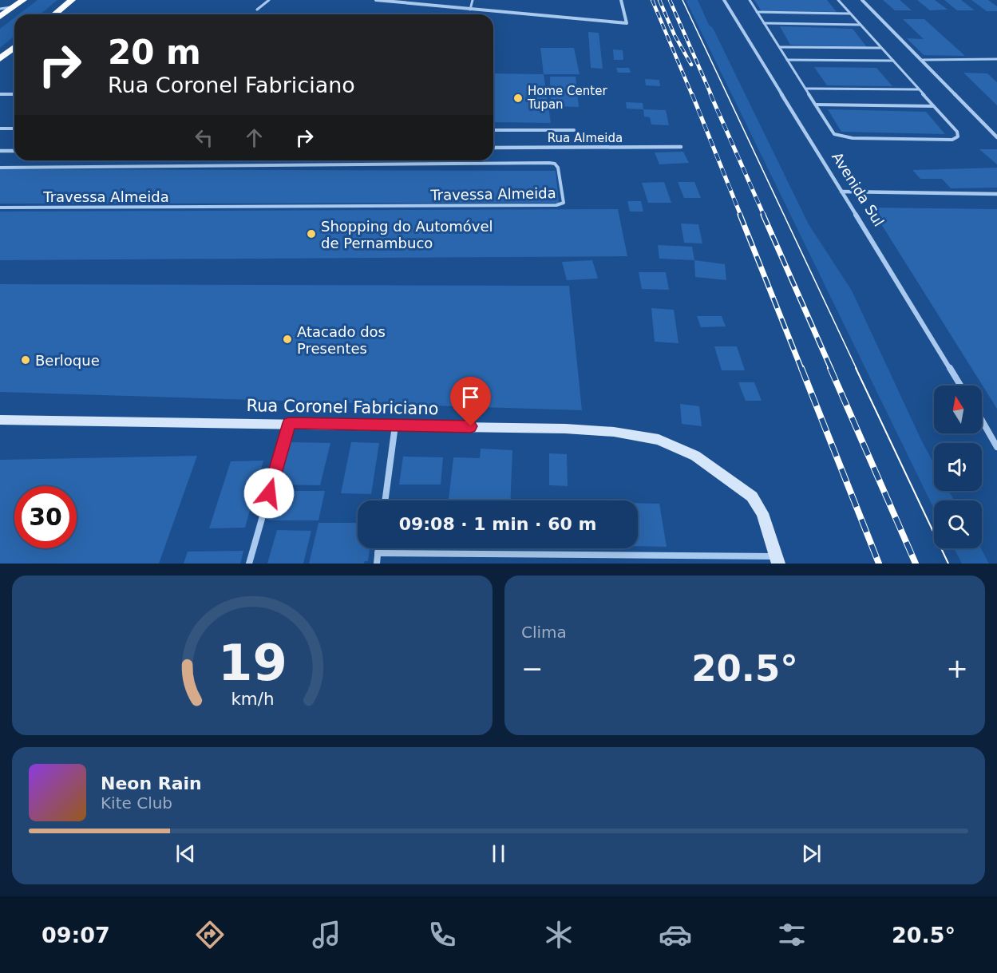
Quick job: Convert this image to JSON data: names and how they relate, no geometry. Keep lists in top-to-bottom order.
{
  "streets": {
    "street": ["Rua Almeida", "Avenida Sul", "Rua Coronel Fabriciano"],
    "lane": ["Travessa Almeida"]
  },
  "places": [
    "Home Center Tupan",
    "Shopping do Automóvel de Pernambuco",
    "Atacado dos Presentes",
    "Berloque"
  ],
  "north": "top",
  "page": {
    "turn": ["20 m", "Rua Coronel Fabriciano"],
    "limit": "30",
    "trip": "09:08 · 1 min · 60 m",
    "tile": "Clima",
    "heat": ["−", "20.5°", "+"],
    "song": ["Neon Rain", "Kite Club"],
    "tabs": ["09:07", "20.5°"],
    "gauge": ["19", "km/h"]
  }
}
